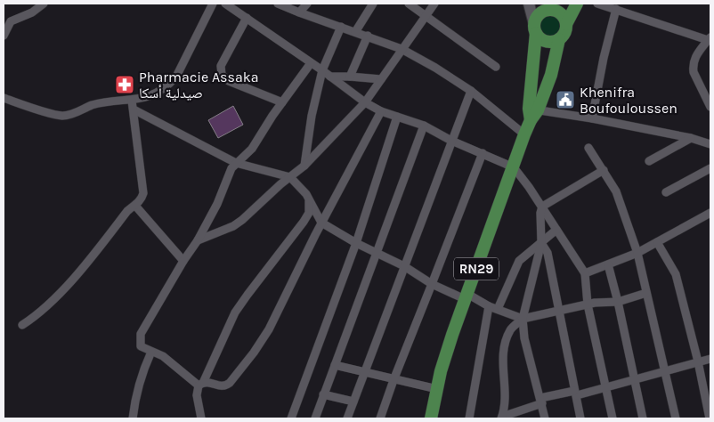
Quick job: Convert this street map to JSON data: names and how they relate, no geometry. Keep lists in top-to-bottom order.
{
  "streets": {
    "main road": ["RN29"]
  },
  "places": {
    "pharmacy": ["Pharmacie Assaka صيدلية أسكا"],
    "public building": ["Khenifra Boufouloussen"]
  }
}
